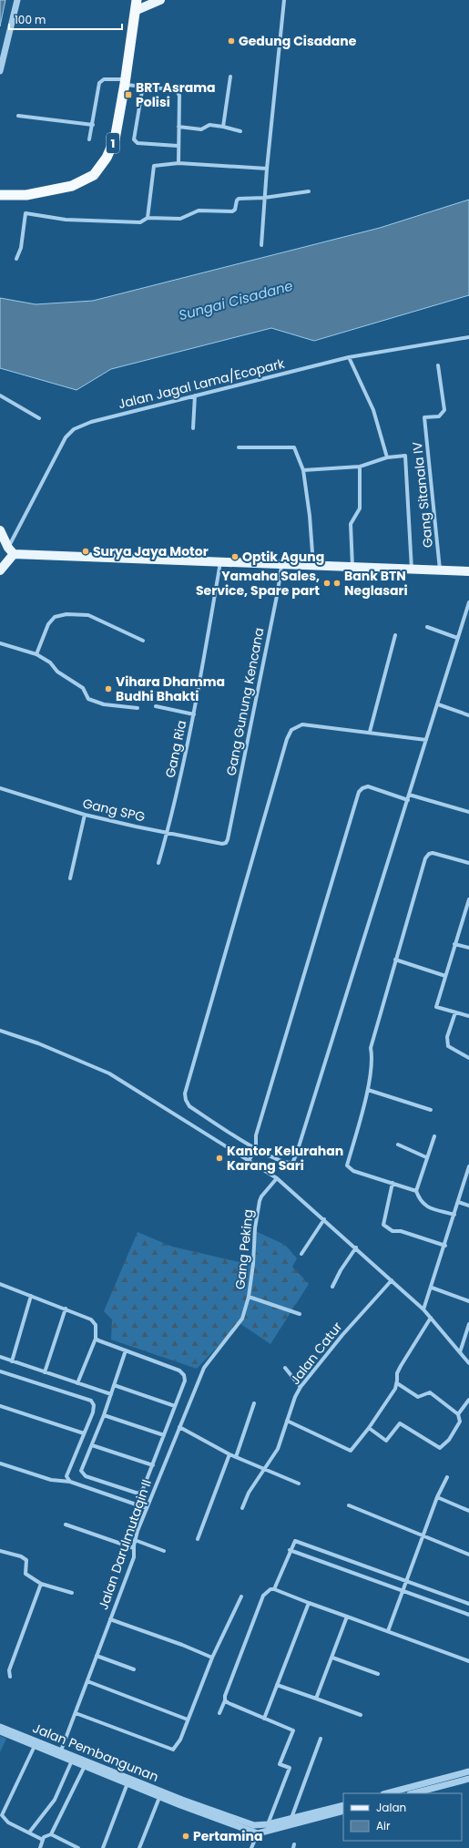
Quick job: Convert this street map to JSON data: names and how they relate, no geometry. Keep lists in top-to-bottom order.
{
  "streets": {
    "highway": ["1"],
    "street": [
      "Jalan Jagal Lama/Ecopark",
      "Gang Sitanala IV",
      "Gang Gunung Kencana",
      "Gang Ria",
      "Gang SPG",
      "Gang Peking",
      "Jalan Catur",
      "Jalan Darulmutaqin II",
      "Jalan Pembangunan"
    ]
  },
  "crossings": [
    ["Gang Gunung Kencana", "Gang SPG"],
    ["Gang Ria", "Gang SPG"],
    ["Gang Peking", "Jalan Darulmutaqin II"],
    ["Jalan Darulmutaqin II", "Jalan Pembangunan"]
  ],
  "water": ["Sungai Cisadane"],
  "places": {
    "other": [
      "Gedung Cisadane",
      "Surya Jaya Motor",
      "Optik Agung",
      "Yamaha Sales, Service, Spare part",
      "Bank BTN Neglasari",
      "Vihara Dhamma Budhi Bhakti",
      "Kantor Kelurahan Karang Sari",
      "Pertamina"
    ],
    "transit": ["BRT Asrama Polisi"]
  },
  "legend": ["Jalan", "Air"],
  "scale_bar": "100 m"
}
